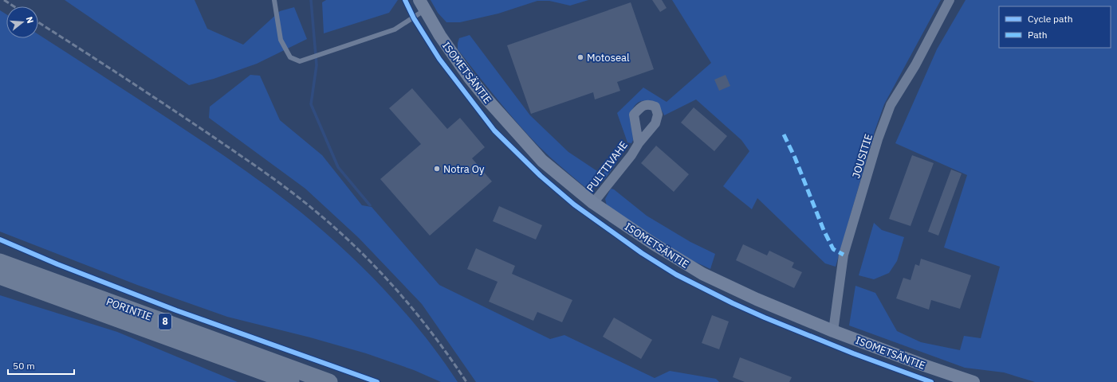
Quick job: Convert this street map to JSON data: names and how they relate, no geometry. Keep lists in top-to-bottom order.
{
  "streets": {
    "highway": ["PORINTIE", "8"],
    "main road": ["ISOMETSÄNTIE"],
    "street": ["JOUSITIE", "PULTTIVAHE"]
  },
  "crossings": [
    ["ISOMETSÄNTIE", "JOUSITIE"],
    ["ISOMETSÄNTIE", "PULTTIVAHE"]
  ],
  "places": ["Motoseal", "Notra Oy"],
  "legend": ["Cycle path", "Path"],
  "scale_bar": "50 m",
  "north": "right"
}
